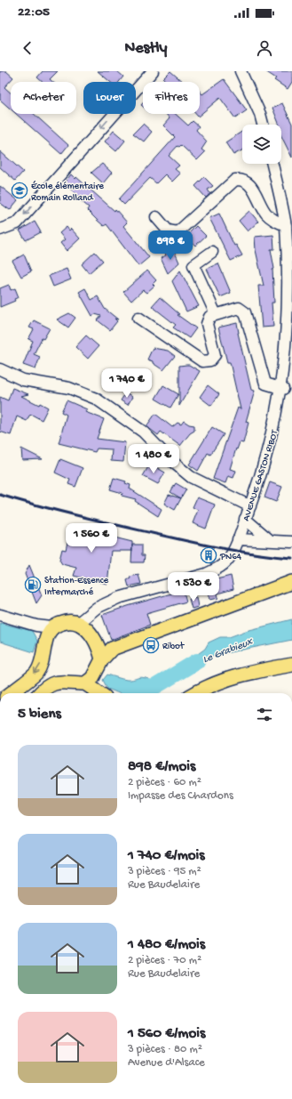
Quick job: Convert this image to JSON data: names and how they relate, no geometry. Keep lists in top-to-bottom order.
{
  "streets": {
    "street": ["AVENUE GASTON RIBOT"]
  },
  "water": ["Le Grabieux"],
  "places": {
    "school or university": ["École élémentaire Romain Rolland"],
    "building": ["PN64"],
    "fuel station": ["Station-Essence Intermarché"],
    "bus stop": ["Ribot"]
  },
  "page": {
    "status": "22:05",
    "header": "Nestly",
    "chip": ["Acheter", "Louer", "Filtres"],
    "price": [
      "898 €",
      "1 740 €",
      "1 480 €",
      "1 560 €",
      "1 530 €"
    ],
    "heading": "5 biens",
    "list": [
      {
        "name": "898 €/mois",
        "note": "2 pièces · 60 m² · Impasse des Chardons"
      },
      {
        "name": "1 740 €/mois",
        "note": "3 pièces · 95 m² · Rue Baudelaire"
      },
      {
        "name": "1 480 €/mois",
        "note": "2 pièces · 70 m² · Rue Baudelaire"
      },
      {
        "name": "1 560 €/mois",
        "note": "3 pièces · 80 m² · Avenue d'Alsace"
      }
    ]
  }
}
